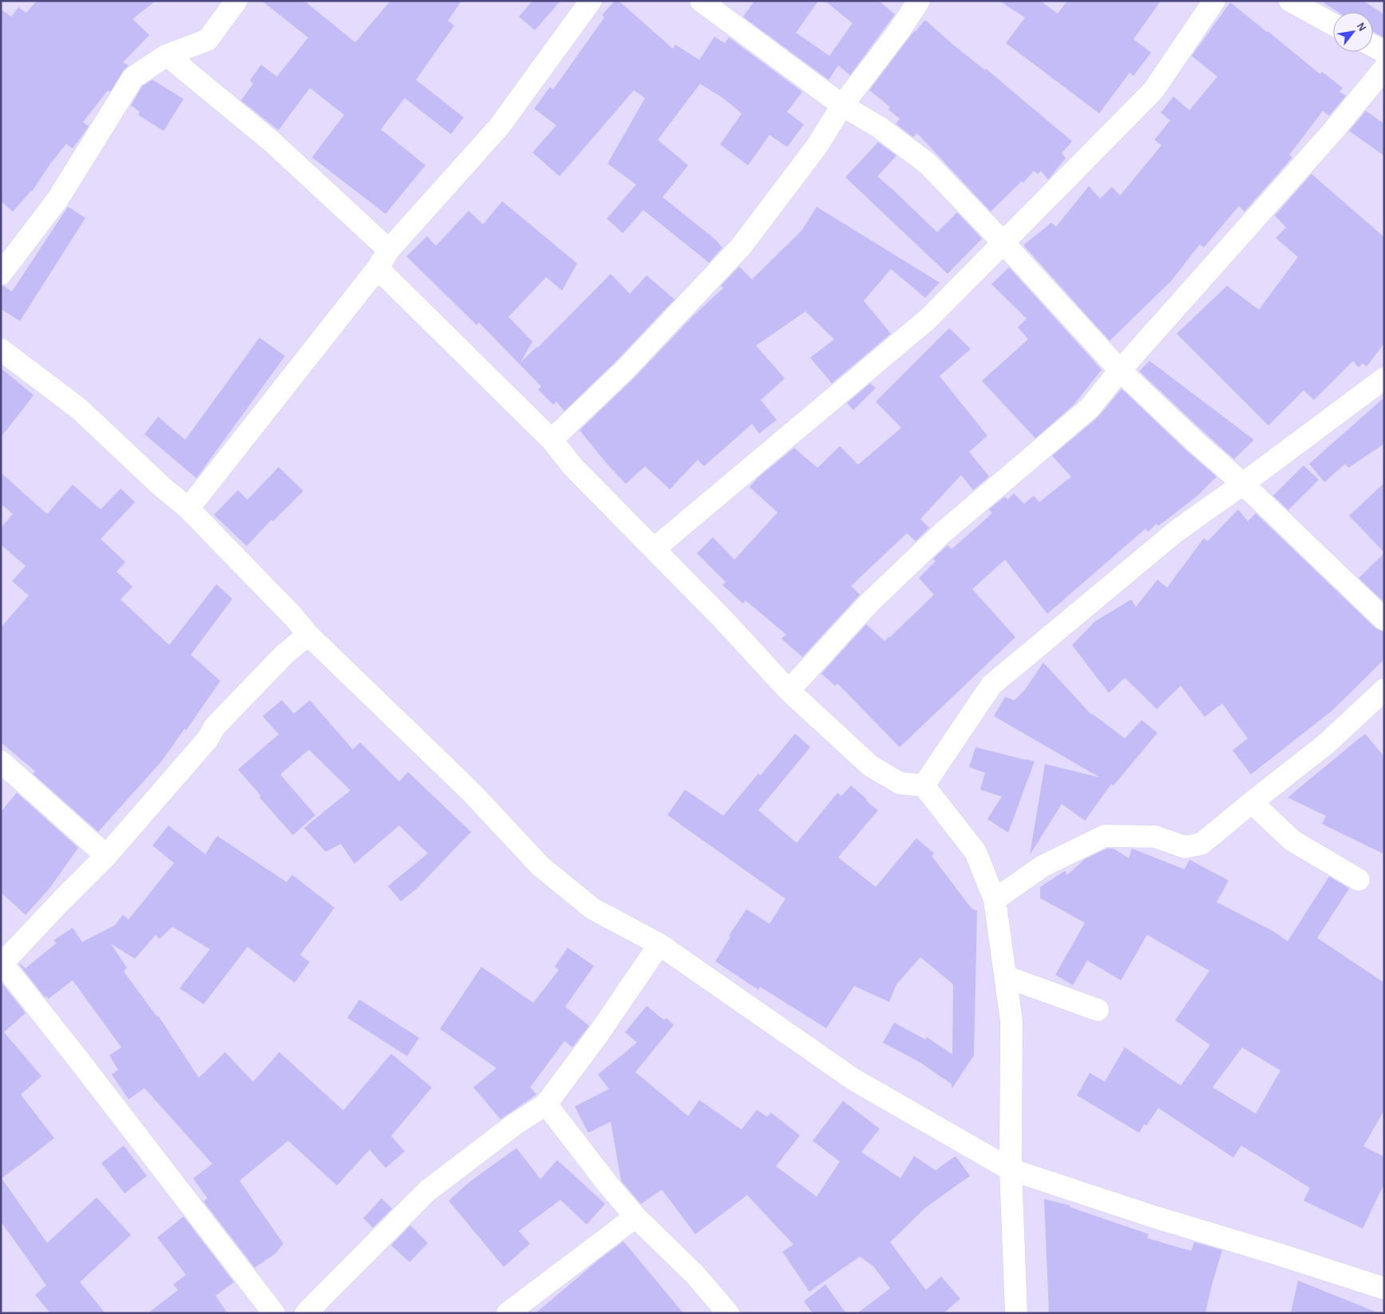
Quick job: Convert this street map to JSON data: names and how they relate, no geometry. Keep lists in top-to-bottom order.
{
  "north": "top right"
}
